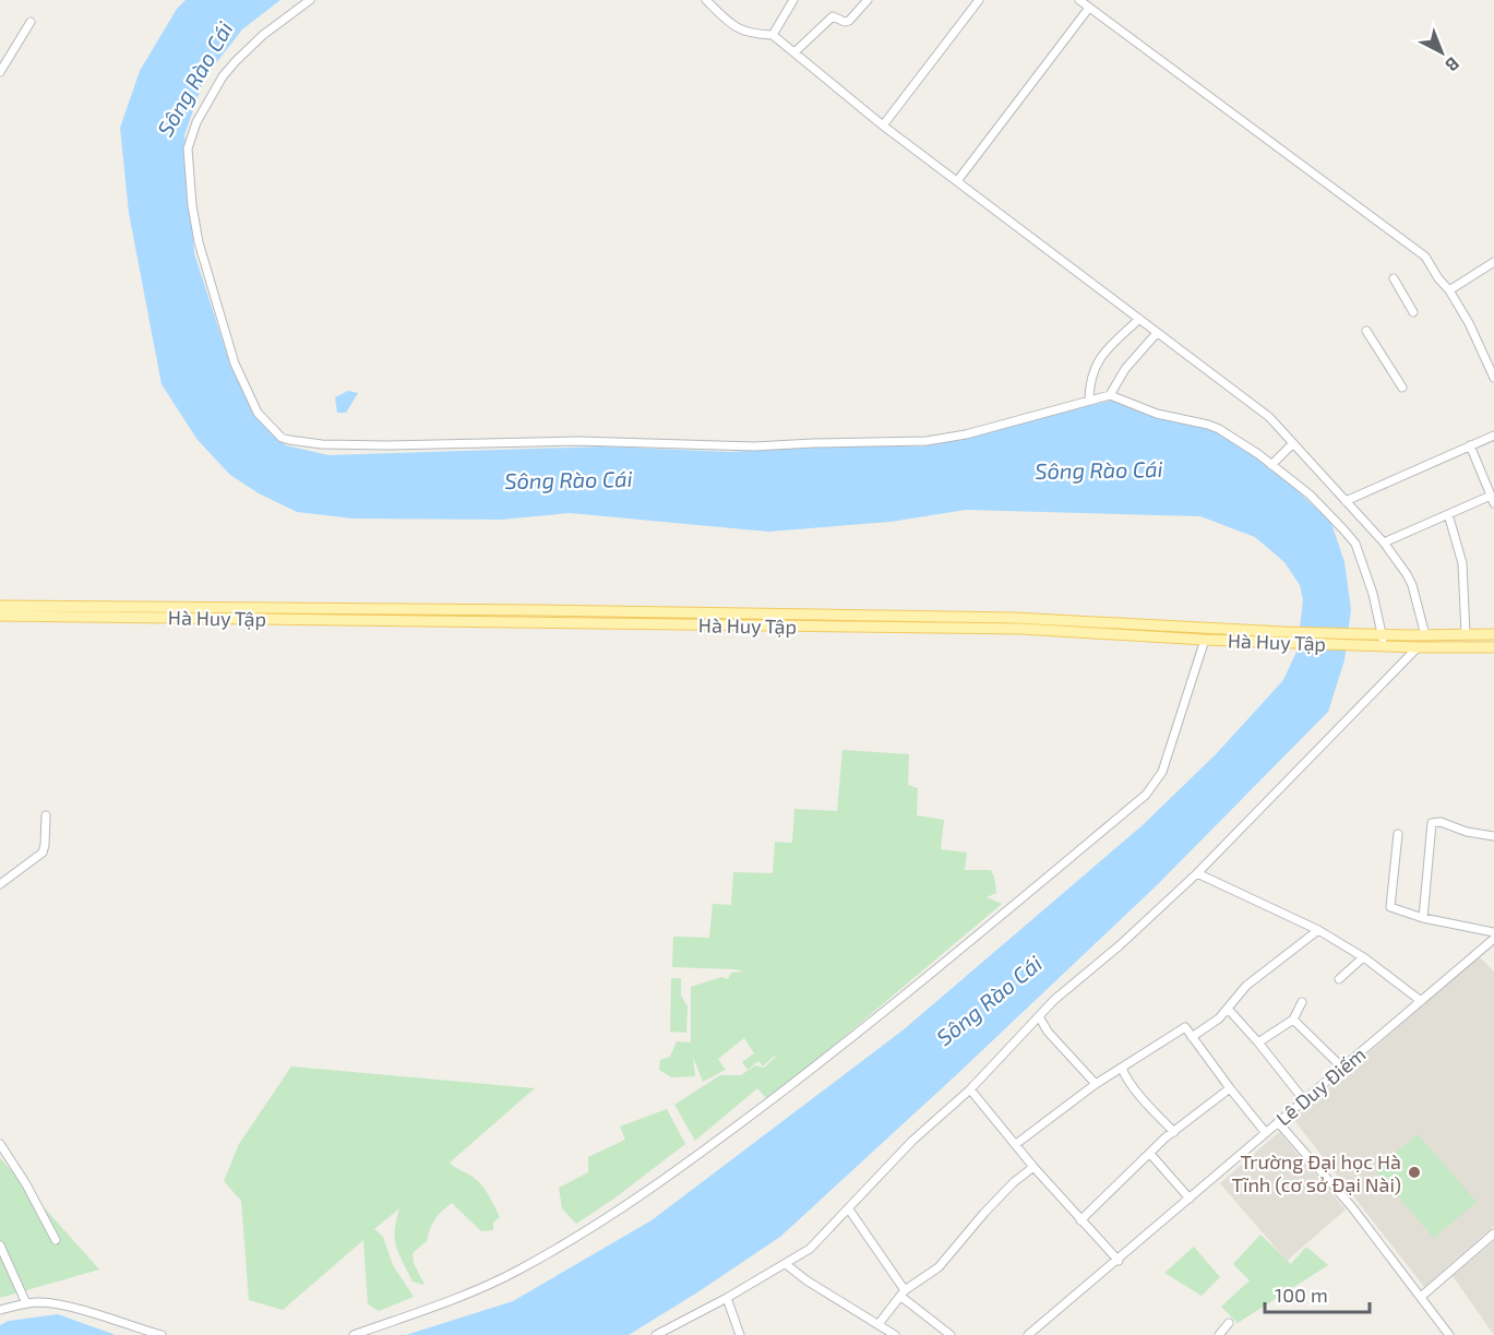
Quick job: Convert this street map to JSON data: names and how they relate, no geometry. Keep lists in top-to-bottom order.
{
  "streets": {
    "main road": ["Hà Huy Tập"],
    "street": ["Lê Duy Điếm"]
  },
  "water": ["Sông Rào Cái"],
  "places": ["Trường Đại học Hà Tĩnh (cơ sở Đại Nài)"],
  "scale_bar": "100 m",
  "north": "bottom right"
}
